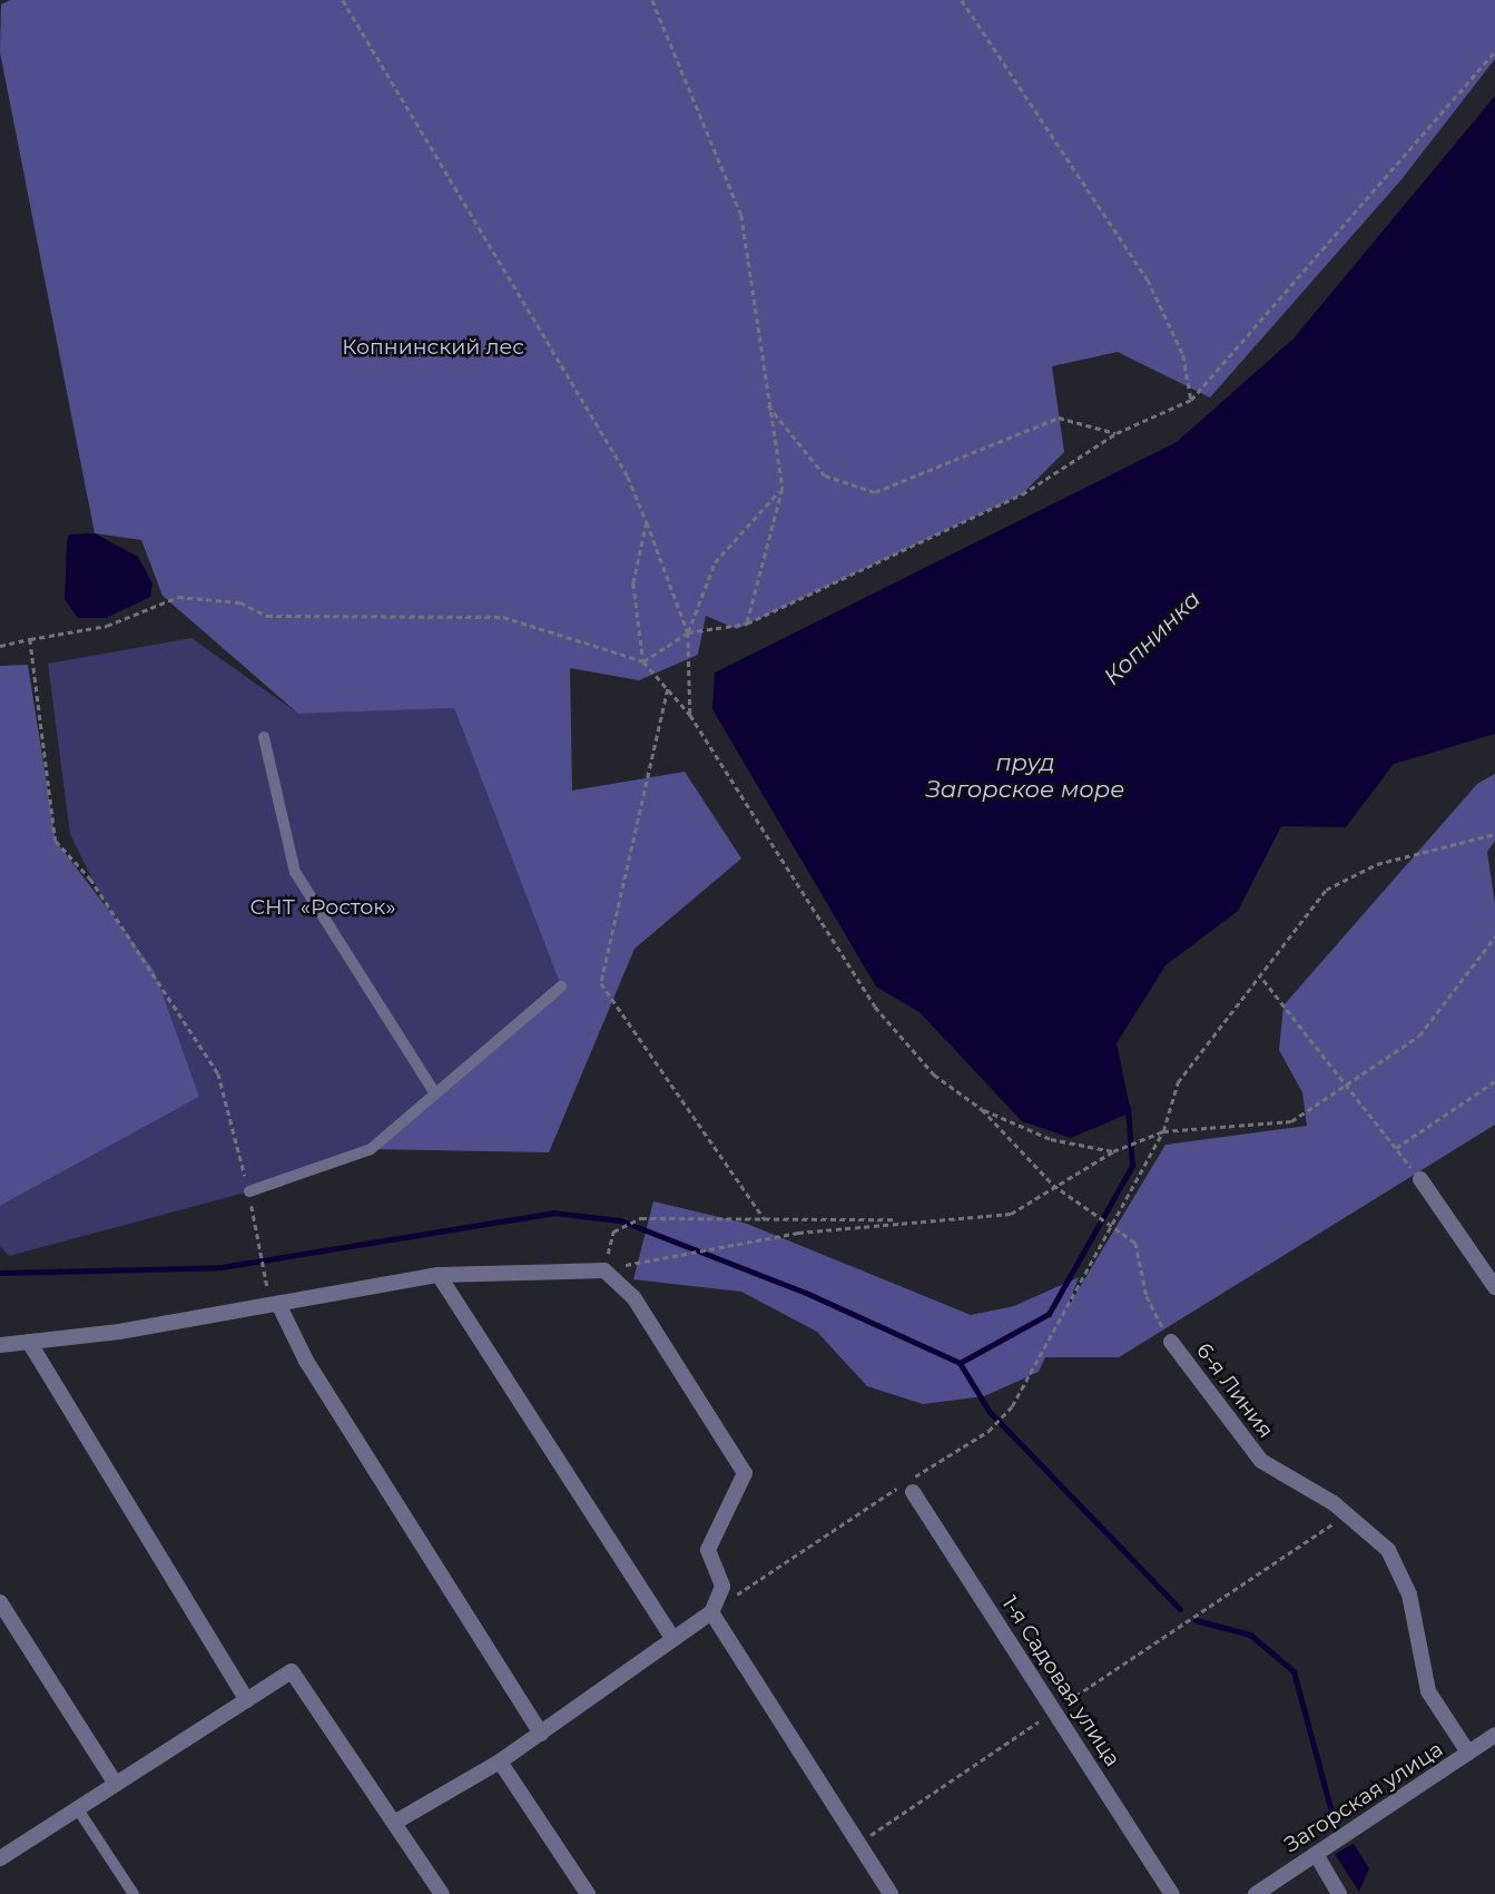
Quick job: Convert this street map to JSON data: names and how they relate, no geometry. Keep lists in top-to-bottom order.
{
  "streets": {
    "street": ["6-я Линия", "1-я Садовая улица", "Загорская улица"]
  },
  "crossings": [
    ["6-я Линия", "Загорская улица"]
  ],
  "water": ["Копнинка", "пруд Загорское море"],
  "parks": ["Копнинский лес", "СНТ «Росток»"]
}
